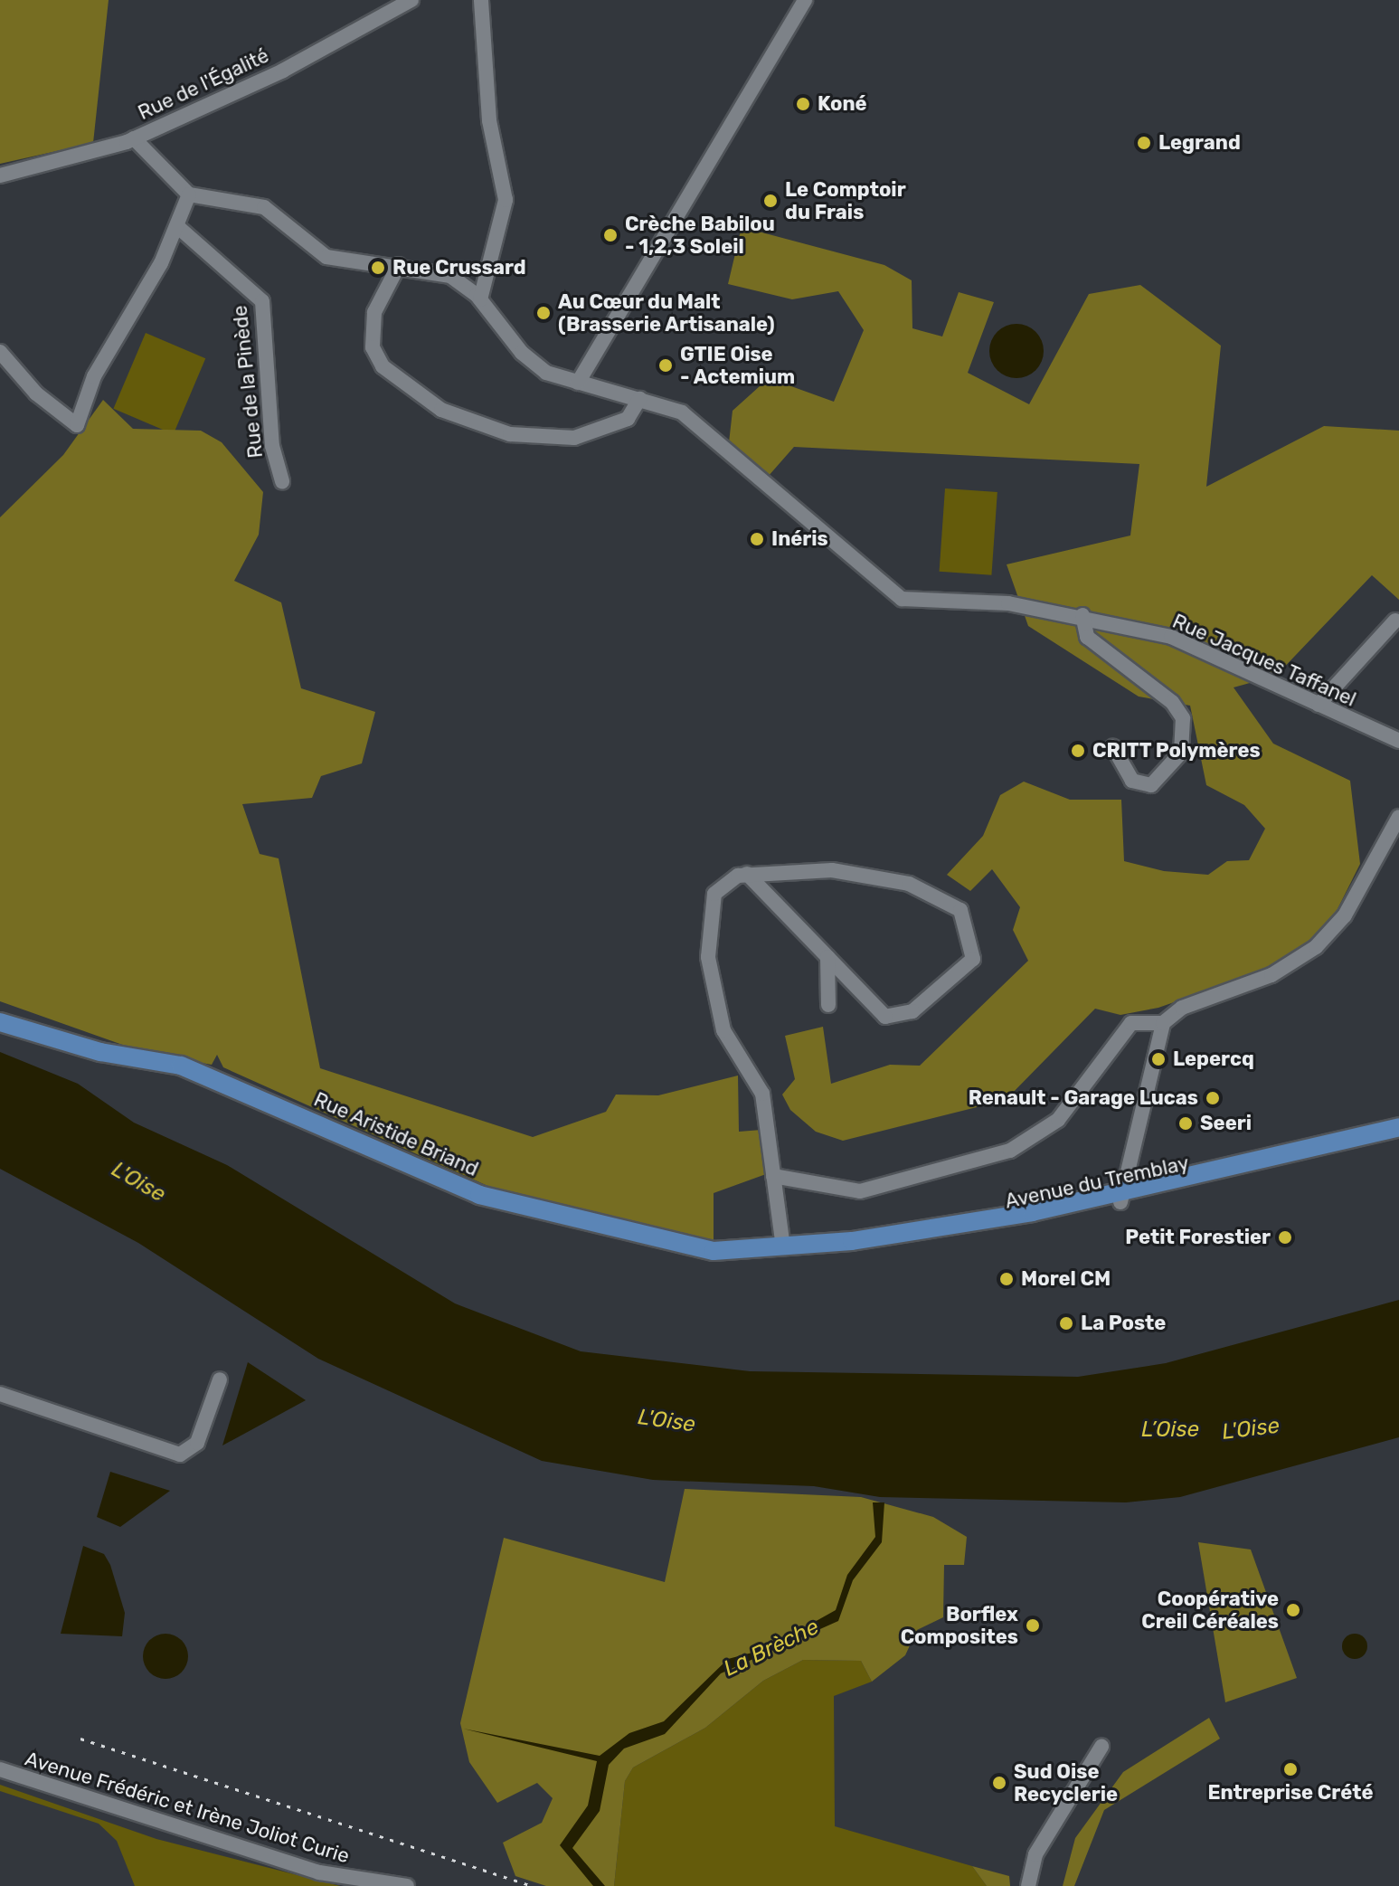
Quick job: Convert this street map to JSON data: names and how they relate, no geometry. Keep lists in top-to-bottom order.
{
  "streets": {
    "main road": ["Rue Aristide Briand", "Avenue du Tremblay"],
    "street": [
      "Rue de l'Égalité",
      "Rue de la Pinède",
      "Rue Jacques Taffanel",
      "Avenue Frédéric et Irène Joliot Curie"
    ]
  },
  "crossings": [
    ["Rue Aristide Briand", "Avenue du Tremblay"]
  ],
  "water": ["L'Oise", "L’Oise", "La Brèche"],
  "places": [
    "Koné",
    "Legrand",
    "Le Comptoir du Frais",
    "Crèche Babilou - 1,2,3 Soleil",
    "Rue Crussard",
    "Au Cœur du Malt (Brasserie Artisanale)",
    "GTIE Oise - Actemium",
    "Inéris",
    "CRITT Polymères",
    "Lepercq",
    "Renault - Garage Lucas",
    "Seeri",
    "Petit Forestier",
    "Morel CM",
    "La Poste",
    "Coopérative Creil Céréales",
    "Borflex Composites",
    "Entreprise Crété",
    "Sud Oise Recyclerie"
  ]
}
